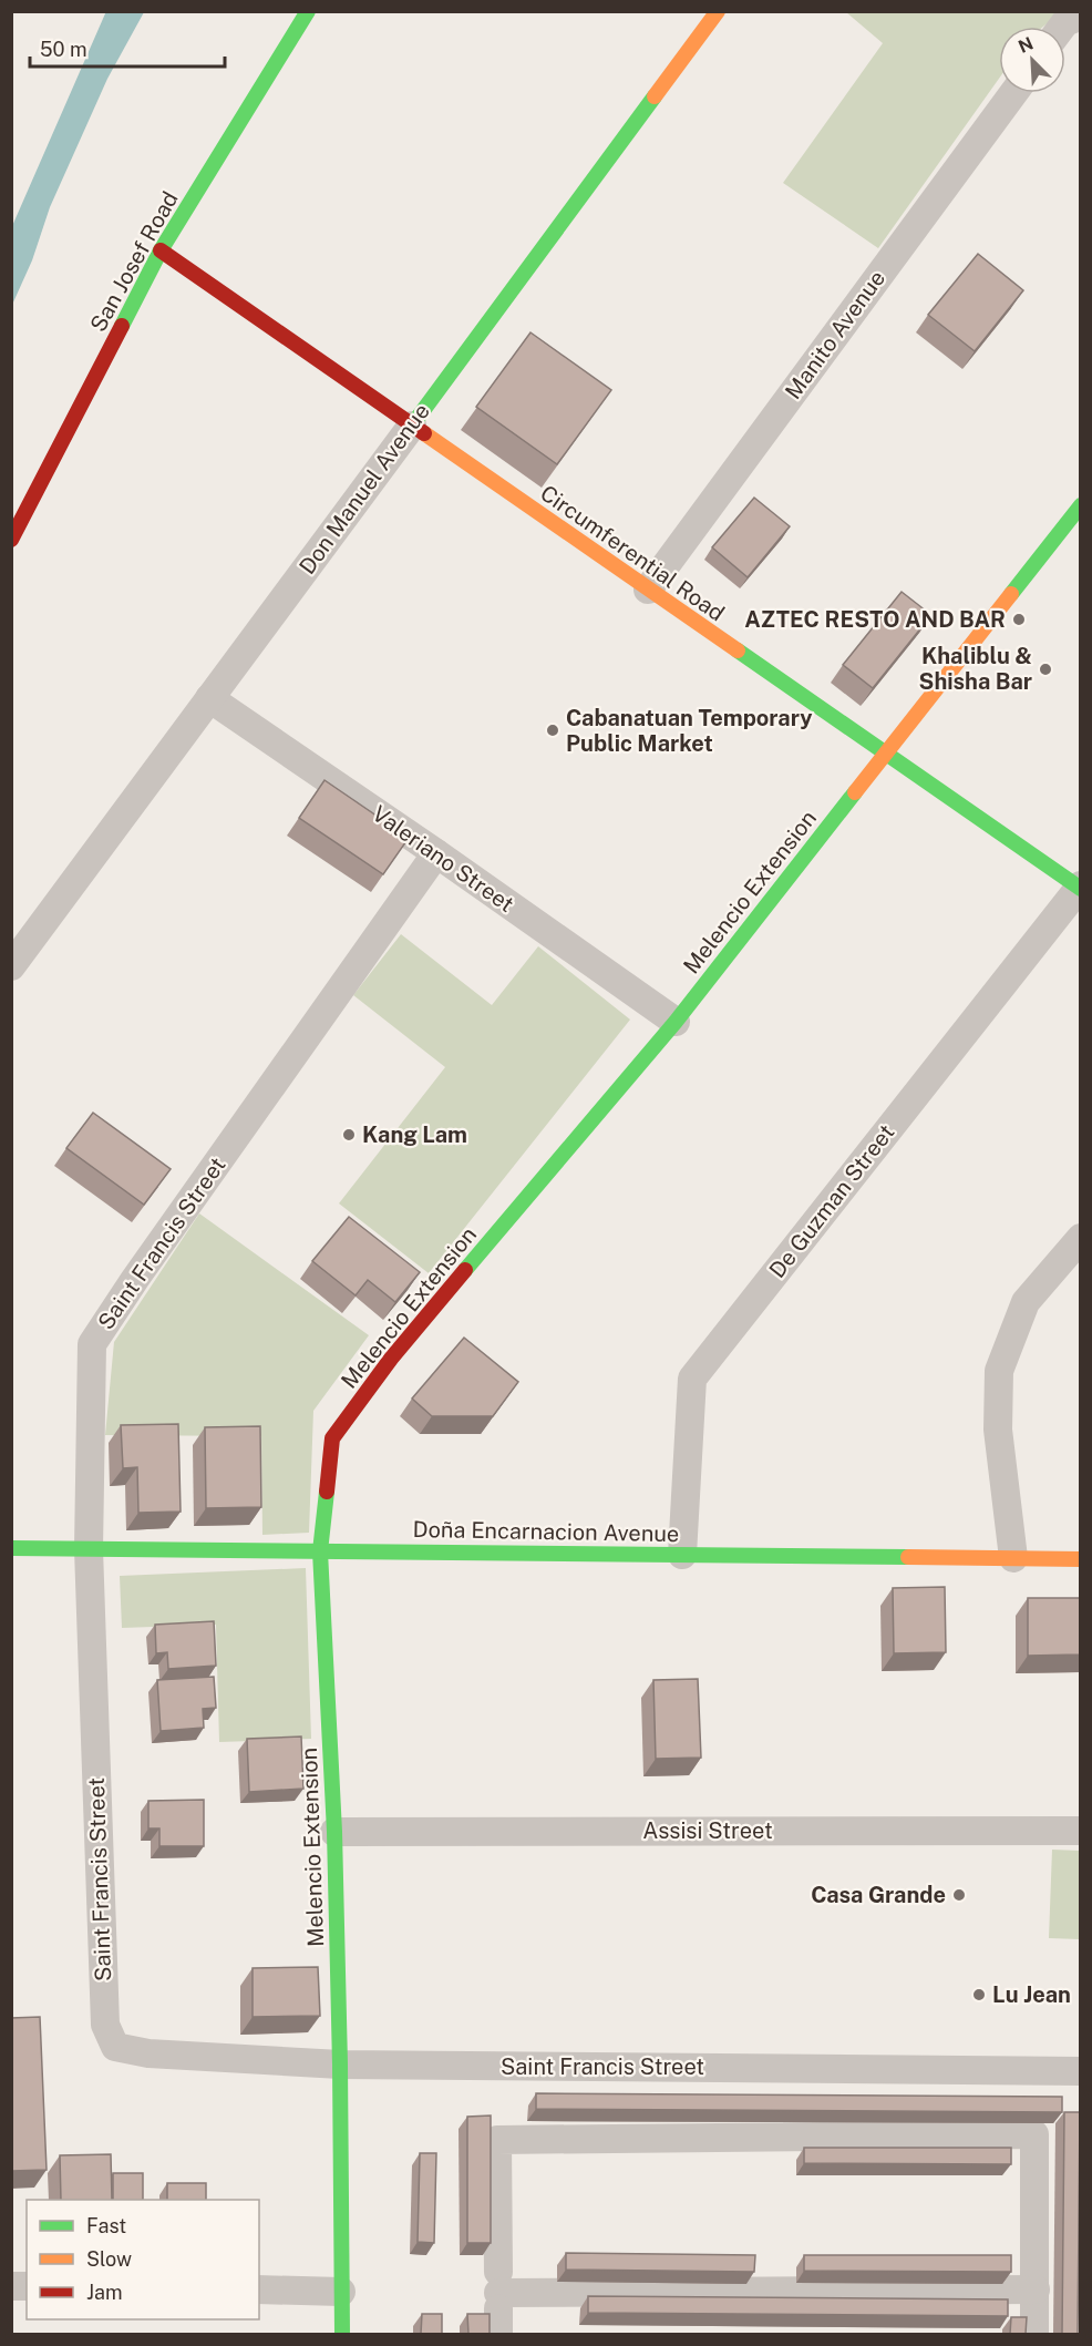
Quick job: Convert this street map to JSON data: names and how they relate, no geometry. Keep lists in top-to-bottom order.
{
  "streets": {
    "street": [
      "San Josef Road",
      "Manito Avenue",
      "Don Manuel Avenue",
      "Circumferential Road",
      "Valeriano Street",
      "Melencio Extension",
      "De Guzman Street",
      "Saint Francis Street",
      "Doña Encarnacion Avenue",
      "Assisi Street"
    ]
  },
  "crossings": [
    ["San Josef Road", "Circumferential Road"],
    ["Manito Avenue", "Circumferential Road"],
    ["Don Manuel Avenue", "Circumferential Road"],
    ["Don Manuel Avenue", "Valeriano Street"],
    ["Circumferential Road", "Melencio Extension"],
    ["Circumferential Road", "De Guzman Street"],
    ["Valeriano Street", "Melencio Extension"],
    ["Valeriano Street", "Saint Francis Street"],
    ["Melencio Extension", "Saint Francis Street"],
    ["Melencio Extension", "Doña Encarnacion Avenue"],
    ["Melencio Extension", "Assisi Street"],
    ["De Guzman Street", "Doña Encarnacion Avenue"],
    ["Saint Francis Street", "Doña Encarnacion Avenue"]
  ],
  "places": [
    "AZTEC RESTO AND BAR",
    "Khaliblu & Shisha Bar",
    "Cabanatuan Temporary Public Market",
    "Kang Lam",
    "Casa Grande",
    "Lu Jean"
  ],
  "legend": ["Fast", "Slow", "Jam"],
  "scale_bar": "50 m",
  "north": "top left"
}
